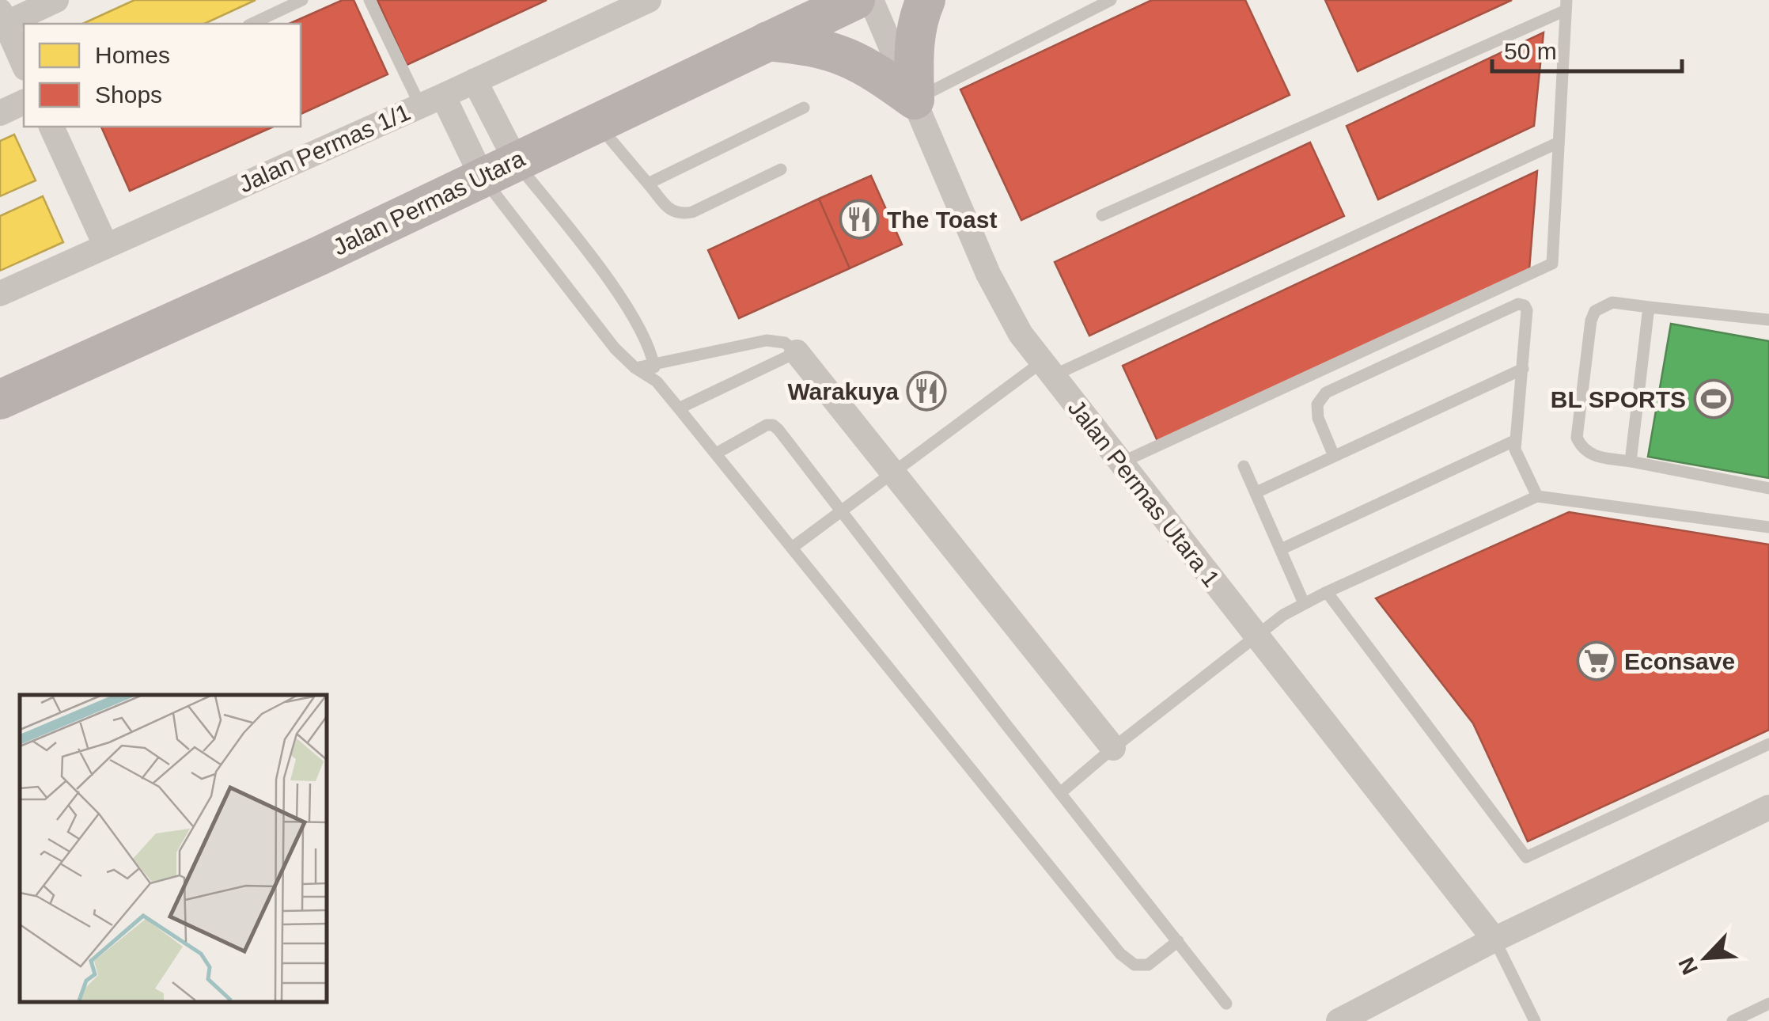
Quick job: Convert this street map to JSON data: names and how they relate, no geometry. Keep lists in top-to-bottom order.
{
  "streets": {
    "main road": ["Jalan Permas Utara"],
    "street": ["Jalan Permas 1/1", "Jalan Permas Utara 1"]
  },
  "places": {
    "restaurant": ["The Toast", "Warakuya"],
    "sports": ["BL SPORTS"],
    "supermarket": ["Econsave"]
  },
  "legend": ["Homes", "Shops"],
  "scale_bar": "50 m",
  "north": "bottom left"
}
